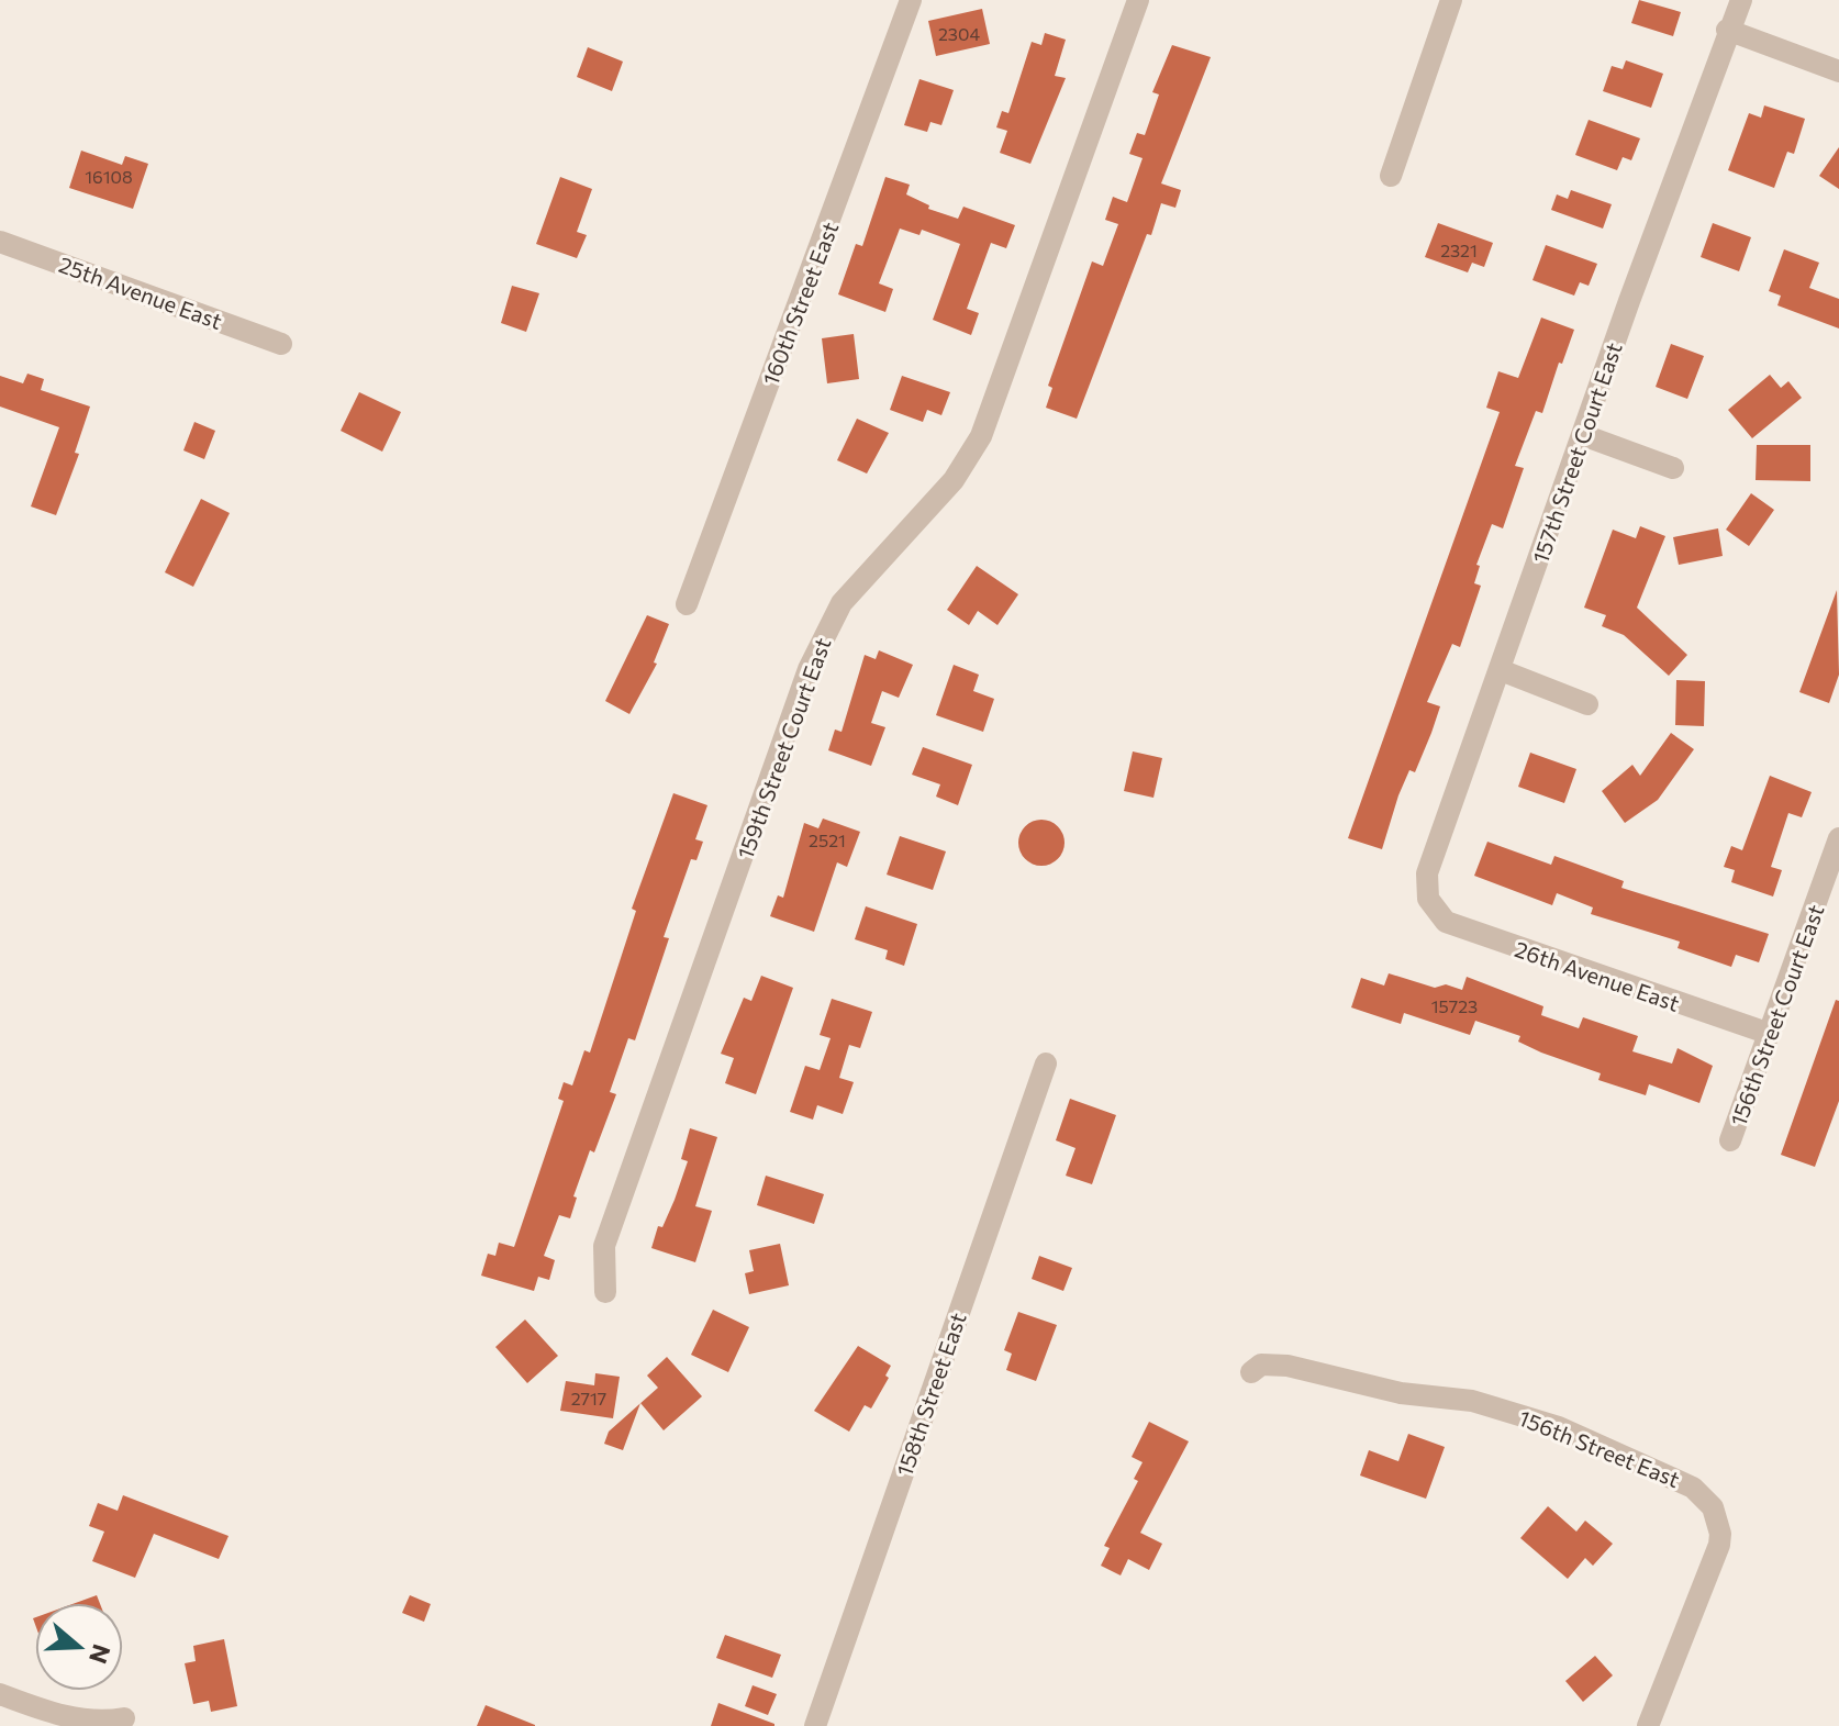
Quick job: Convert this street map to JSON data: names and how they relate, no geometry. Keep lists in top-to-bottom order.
{
  "streets": {
    "street": [
      "25th Avenue East",
      "160th Street East",
      "157th Street Court East",
      "159th Street Court East",
      "26th Avenue East",
      "156th Street Court East",
      "158th Street East",
      "156th Street East"
    ]
  },
  "crossings": [
    ["157th Street Court East", "26th Avenue East"],
    ["26th Avenue East", "156th Street Court East"]
  ],
  "house_numbers": [
    "2304",
    "16108",
    "2321",
    "2521",
    "15723",
    "2717"
  ],
  "north": "right"
}
